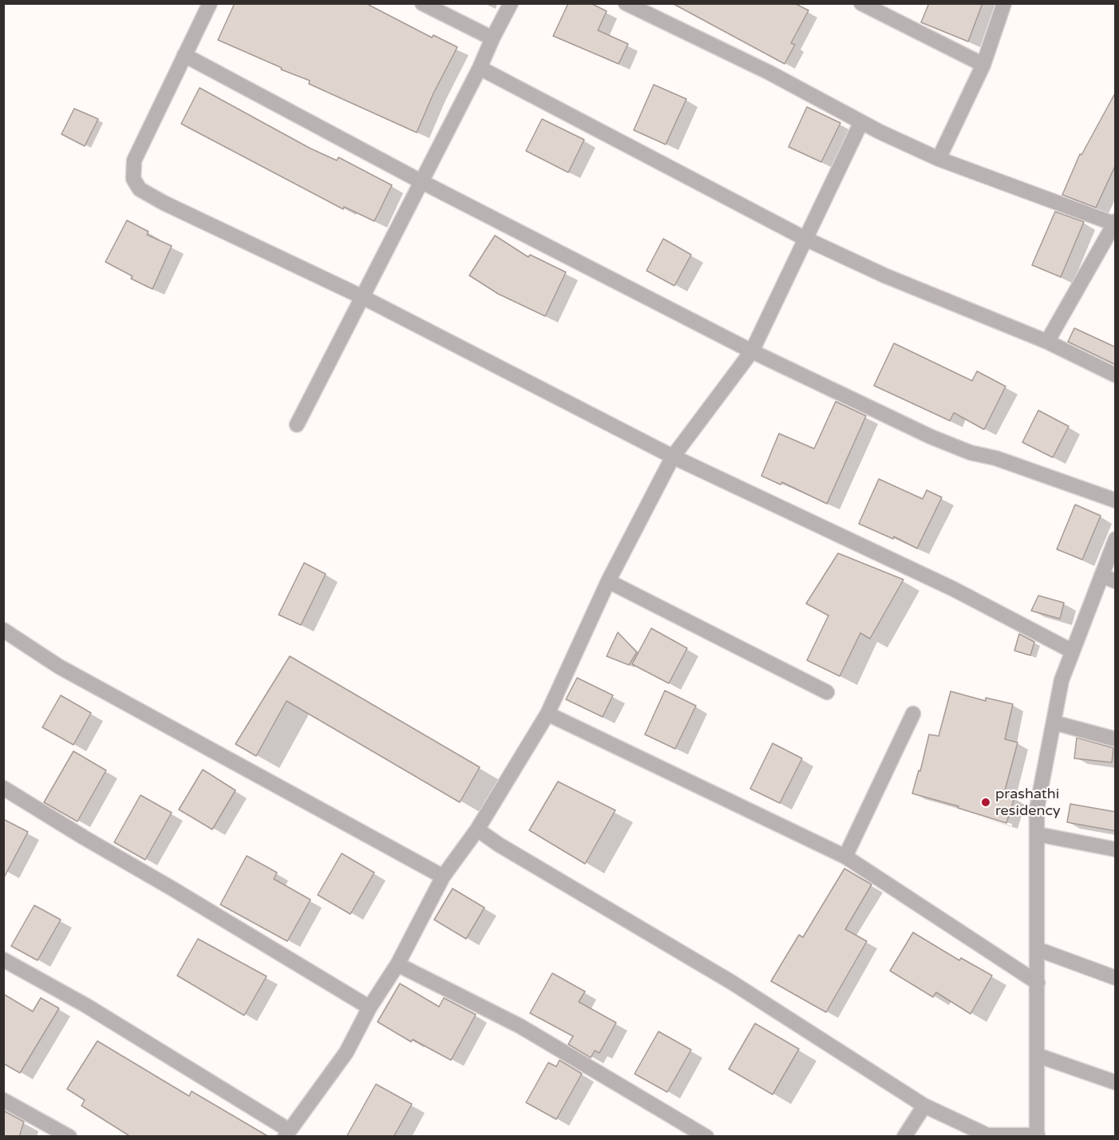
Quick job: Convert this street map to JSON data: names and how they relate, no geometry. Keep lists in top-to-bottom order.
{
  "places": ["prashathi residency"]
}
